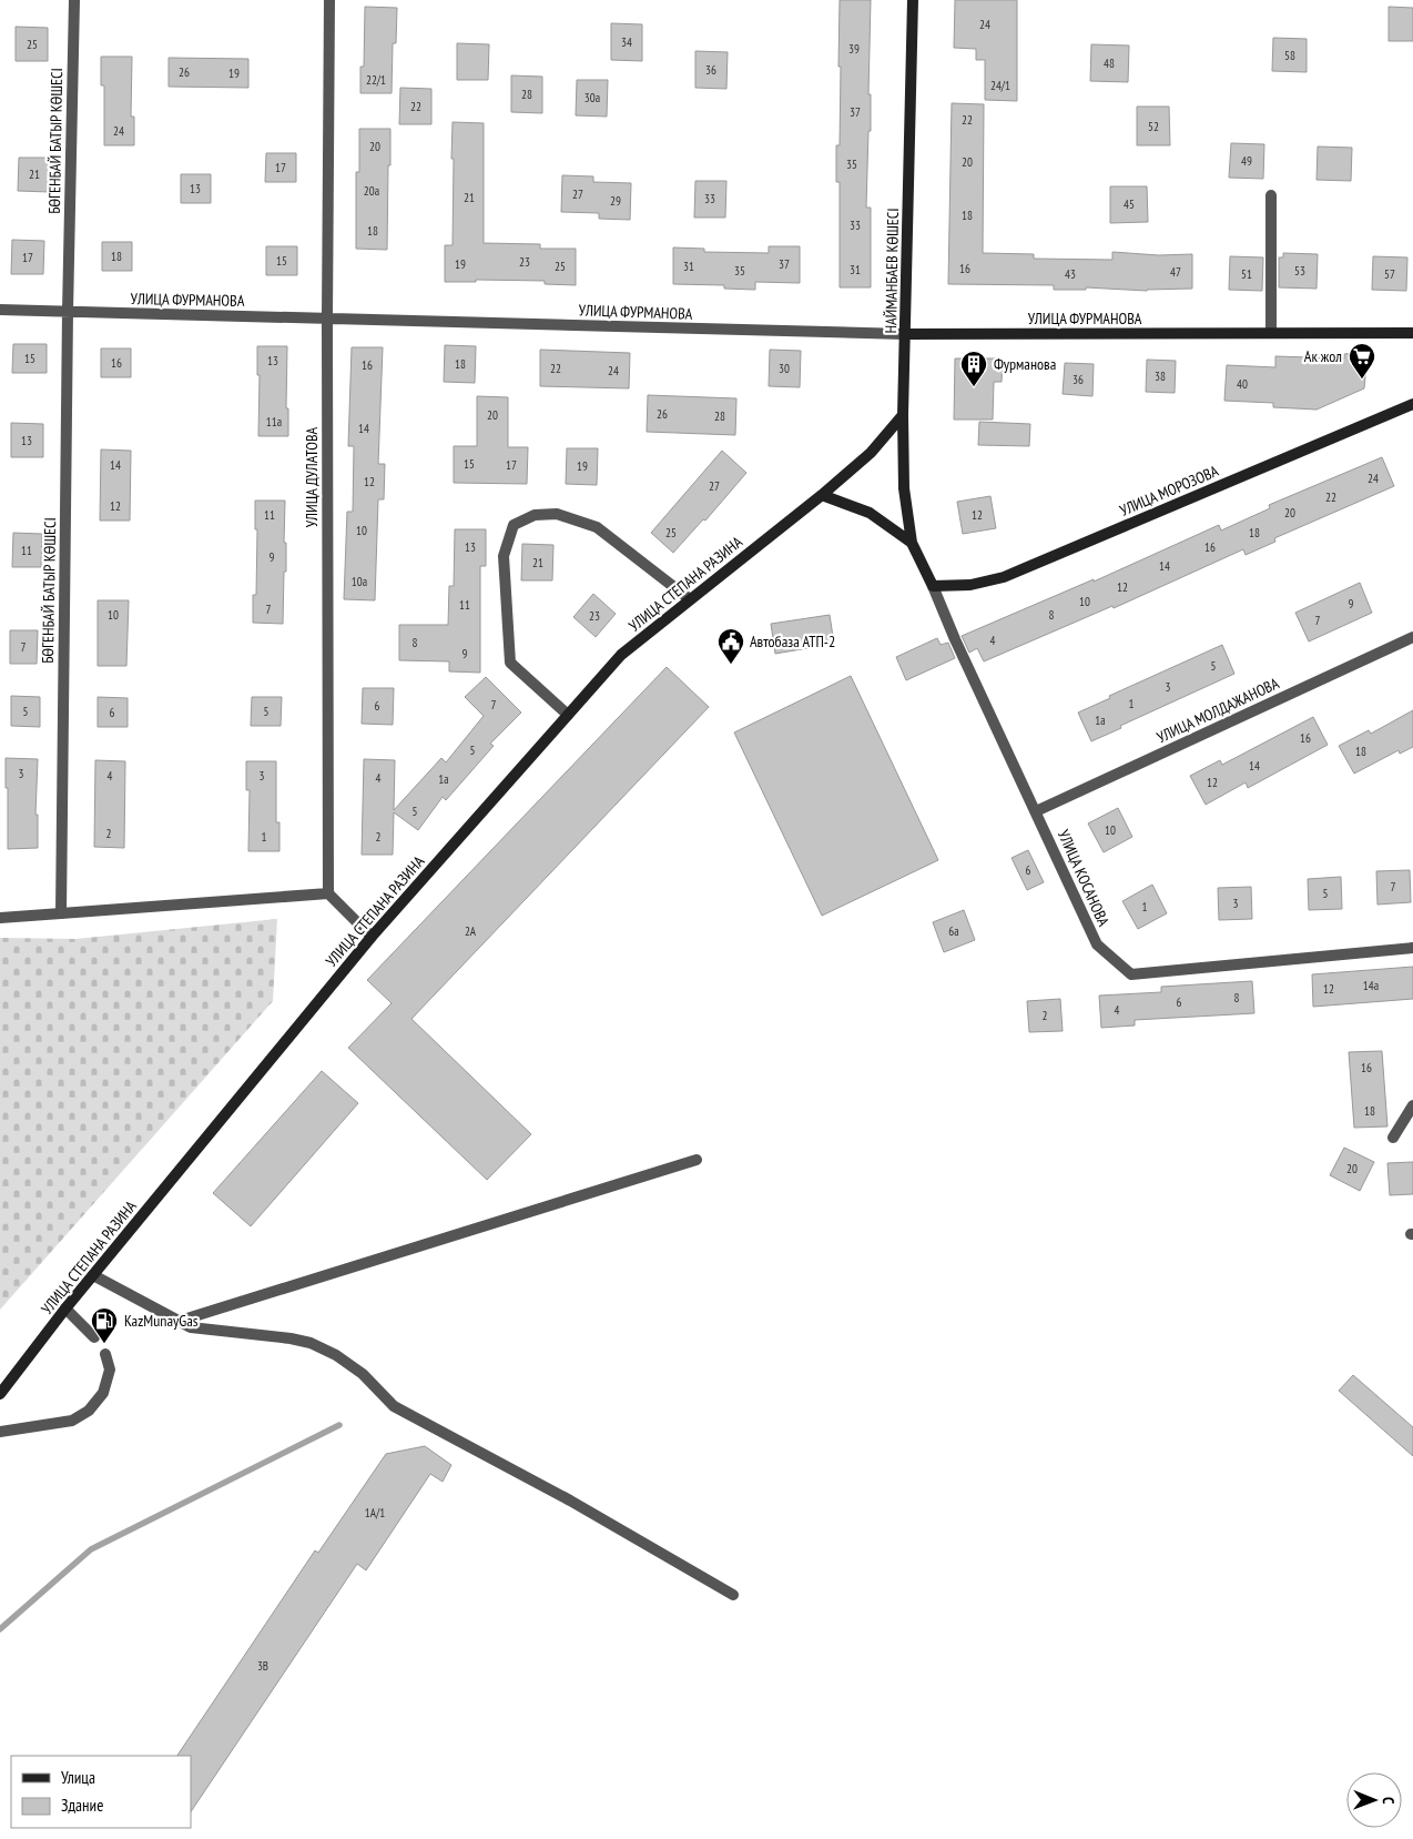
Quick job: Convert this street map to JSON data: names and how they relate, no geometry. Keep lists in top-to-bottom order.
{
  "streets": {
    "main road": [
      "НАЙМАНБАЕВ КӨШЕСІ",
      "УЛИЦА ФУРМАНОВА",
      "УЛИЦА МОРОЗОВА",
      "УЛИЦА СТЕПАНА РАЗИНА"
    ],
    "street": [
      "БӨГЕНБАЙ БАТЫР КӨШЕСІ",
      "УЛИЦА ДУЛАТОВА",
      "УЛИЦА МОЛДАЖАНОВА",
      "УЛИЦА КОСАНОВА"
    ]
  },
  "crossings": [
    ["БӨГЕНБАЙ БАТЫР КӨШЕСІ", "УЛИЦА ФУРМАНОВА"],
    ["НАЙМАНБАЕВ КӨШЕСІ", "УЛИЦА ФУРМАНОВА"],
    ["НАЙМАНБАЕВ КӨШЕСІ", "УЛИЦА СТЕПАНА РАЗИНА"],
    ["УЛИЦА ФУРМАНОВА", "УЛИЦА ДУЛАТОВА"],
    ["УЛИЦА МОРОЗОВА", "УЛИЦА КОСАНОВА"],
    ["УЛИЦА МОЛДАЖАНОВА", "УЛИЦА КОСАНОВА"]
  ],
  "places": {
    "supermarket": ["Ак жол"],
    "building": ["Фурманова"],
    "public building": ["Автобаза АТП-2"],
    "fuel station": ["KazMunayGas"]
  },
  "house_numbers": [
    "24",
    "34",
    "25",
    "39",
    "58",
    "48",
    "36",
    "26",
    "19",
    "22/1",
    "24/1",
    "28",
    "30а",
    "22",
    "37",
    "22",
    "52",
    "24",
    "20",
    "49",
    "20",
    "35",
    "17",
    "21",
    "13",
    "20а",
    "27",
    "21",
    "33",
    "29",
    "45",
    "18",
    "33",
    "18",
    "18",
    "17",
    "15",
    "23",
    "19",
    "37",
    "25",
    "31",
    "16",
    "31",
    "35",
    "53",
    "47",
    "43",
    "51",
    "57",
    "15",
    "13",
    "16",
    "18",
    "16",
    "22",
    "30",
    "24",
    "38",
    "36",
    "40",
    "26",
    "20",
    "28",
    "11а",
    "14",
    "13",
    "15",
    "14",
    "17",
    "19",
    "24",
    "12",
    "27",
    "22",
    "12",
    "20",
    "11",
    "12",
    "10",
    "25",
    "18",
    "13",
    "16",
    "11",
    "9",
    "21",
    "14",
    "10а",
    "12",
    "10",
    "9",
    "11",
    "7",
    "10",
    "8",
    "23",
    "7",
    "4",
    "8",
    "7",
    "9",
    "5",
    "3",
    "1",
    "7",
    "6",
    "5",
    "5",
    "6",
    "1а",
    "16",
    "5",
    "18",
    "14",
    "3",
    "4",
    "3",
    "4",
    "1а",
    "12",
    "5",
    "10",
    "2",
    "1",
    "2",
    "6",
    "7",
    "5",
    "3",
    "1",
    "2А",
    "6а",
    "14а",
    "12",
    "8",
    "6",
    "4",
    "2",
    "16",
    "18",
    "20",
    "1А/1",
    "3В"
  ],
  "legend": ["Улица", "Здание"],
  "north": "right"
}
